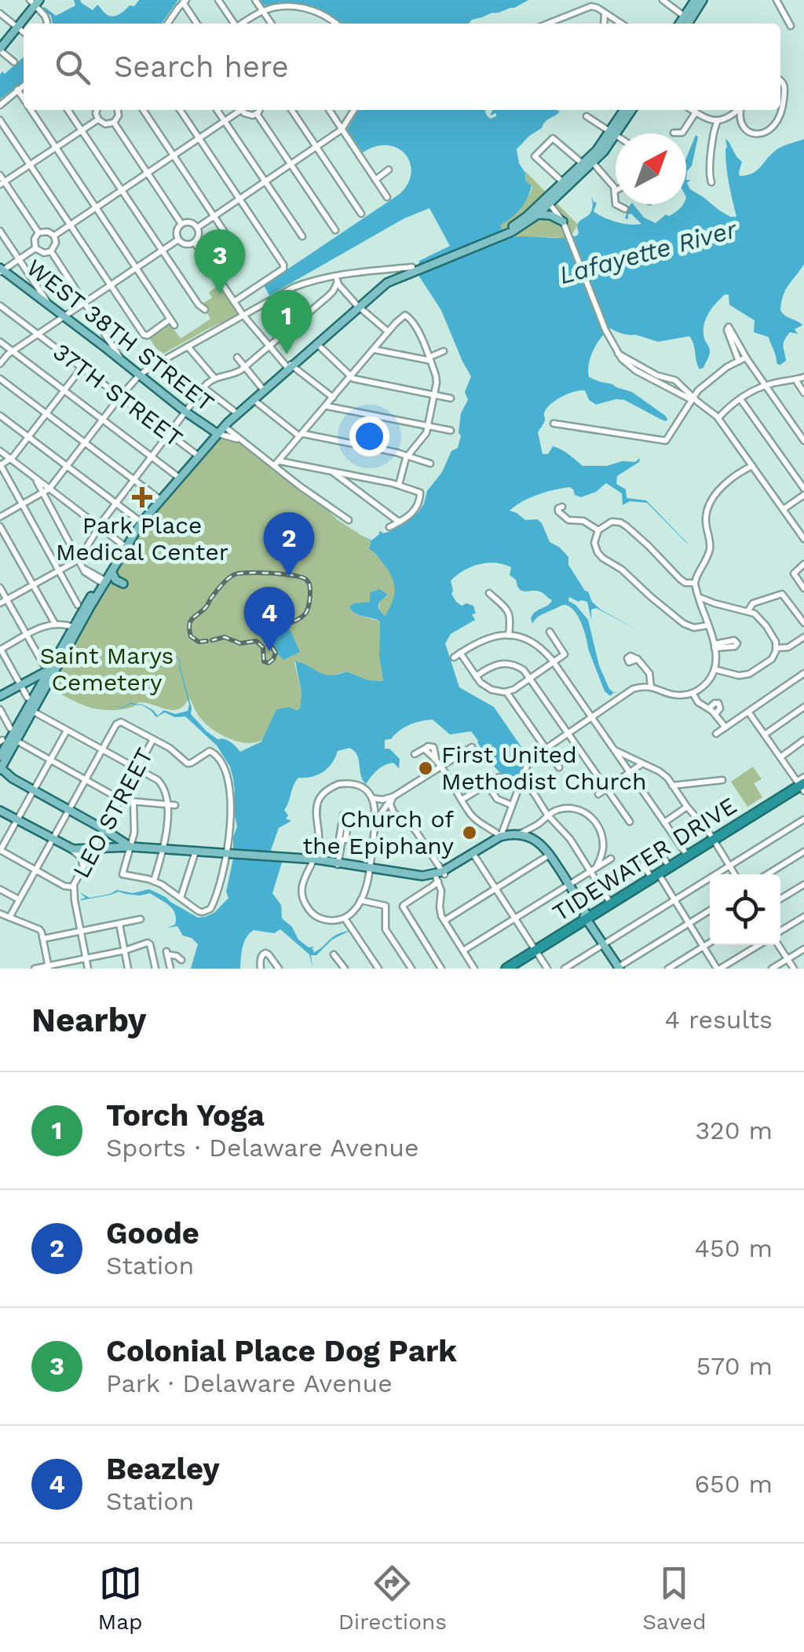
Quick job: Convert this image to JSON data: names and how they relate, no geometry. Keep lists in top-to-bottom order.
{
  "streets": {
    "highway": ["TIDEWATER DRIVE"],
    "main road": ["WEST 38TH STREET"],
    "street": ["37TH STREET", "LEO STREET"]
  },
  "water": ["Lafayette River"],
  "parks": ["Saint Marys Cemetery"],
  "places": {
    "health": ["Park Place Medical Center"],
    "other": ["First United Methodist Church", "Church of the Epiphany"]
  },
  "north": "top right",
  "page": {
    "search": "Search here",
    "pins": [
      "3",
      "1",
      "2",
      "4"
    ],
    "heading": ["Nearby", "4 results"],
    "list": [
      {
        "mark": "1",
        "name": "Torch Yoga",
        "note": "Sports · Delaware Avenue",
        "value": "320 m"
      },
      {
        "mark": "2",
        "name": "Goode",
        "note": "Station",
        "value": "450 m"
      },
      {
        "mark": "3",
        "name": "Colonial Place Dog Park",
        "note": "Park · Delaware Avenue",
        "value": "570 m"
      },
      {
        "mark": "4",
        "name": "Beazley",
        "note": "Station",
        "value": "650 m"
      }
    ],
    "nav": ["Map", "Directions", "Saved"]
  }
}
